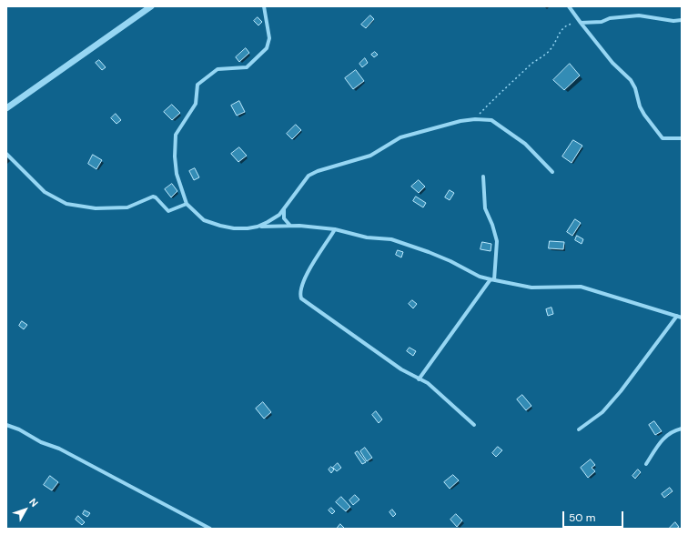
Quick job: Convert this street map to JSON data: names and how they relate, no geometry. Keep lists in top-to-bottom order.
{
  "scale_bar": "50 m",
  "north": "top right"
}
